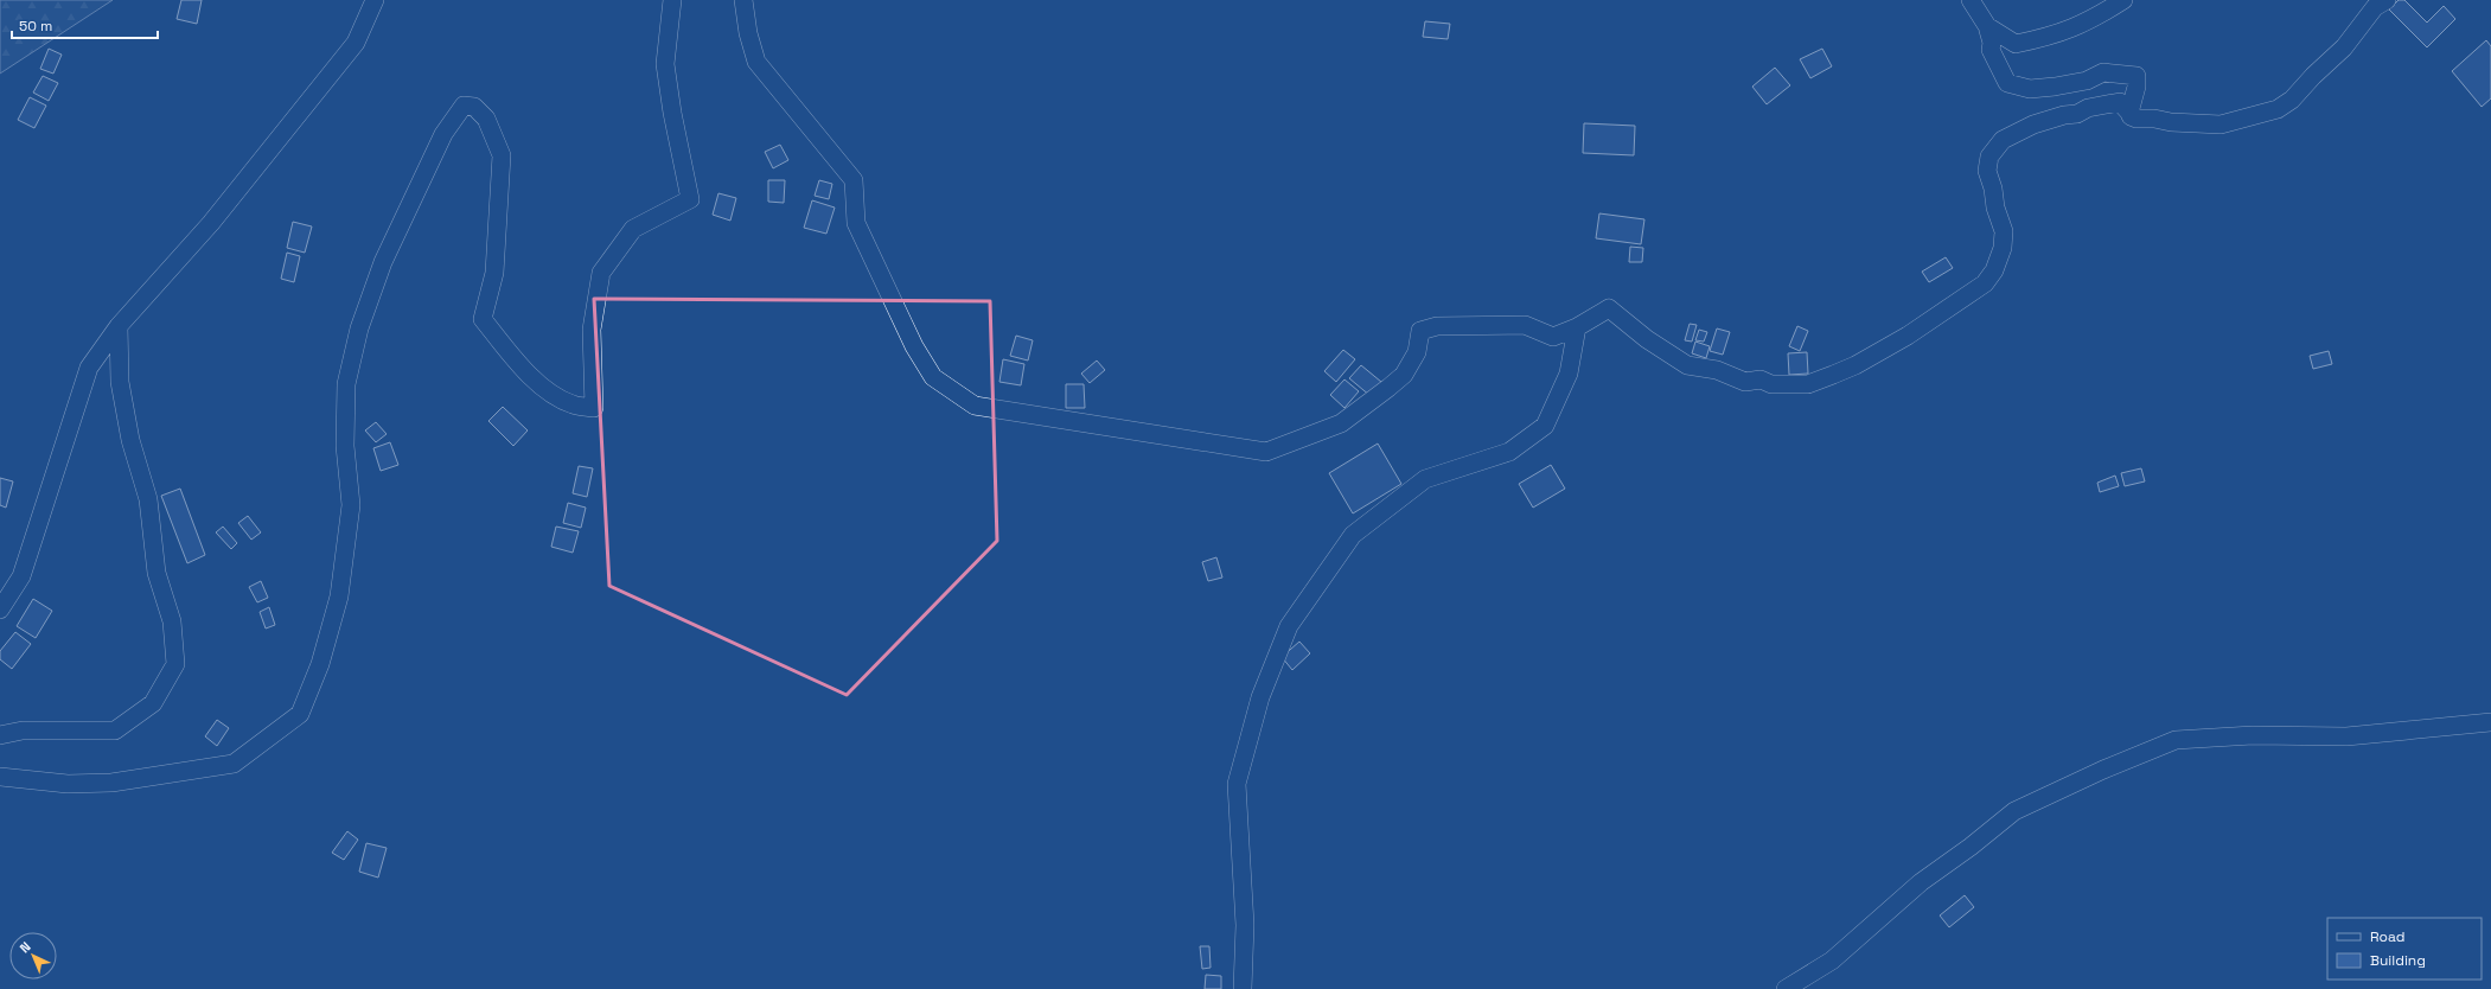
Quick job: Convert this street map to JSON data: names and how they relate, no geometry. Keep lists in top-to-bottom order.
{
  "legend": ["Road", "Building"],
  "scale_bar": "50 m",
  "north": "top left"
}
